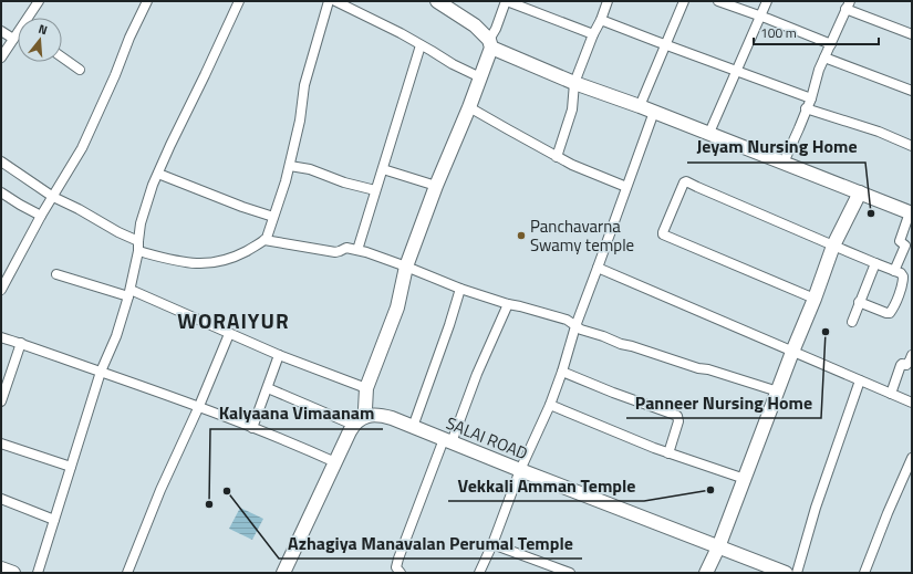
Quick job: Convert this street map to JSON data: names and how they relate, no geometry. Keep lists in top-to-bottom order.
{
  "streets": {
    "main road": ["SALAI ROAD"]
  },
  "districts": ["WORAIYUR"],
  "places": [
    "Jeyam Nursing Home",
    "Panchavarna Swamy temple",
    "Panneer Nursing Home",
    "Vekkali Amman Temple",
    "Azhagiya Manavalan Perumal Temple",
    "Kalyaana Vimaanam"
  ],
  "scale_bar": "100 m",
  "north": "top"
}
